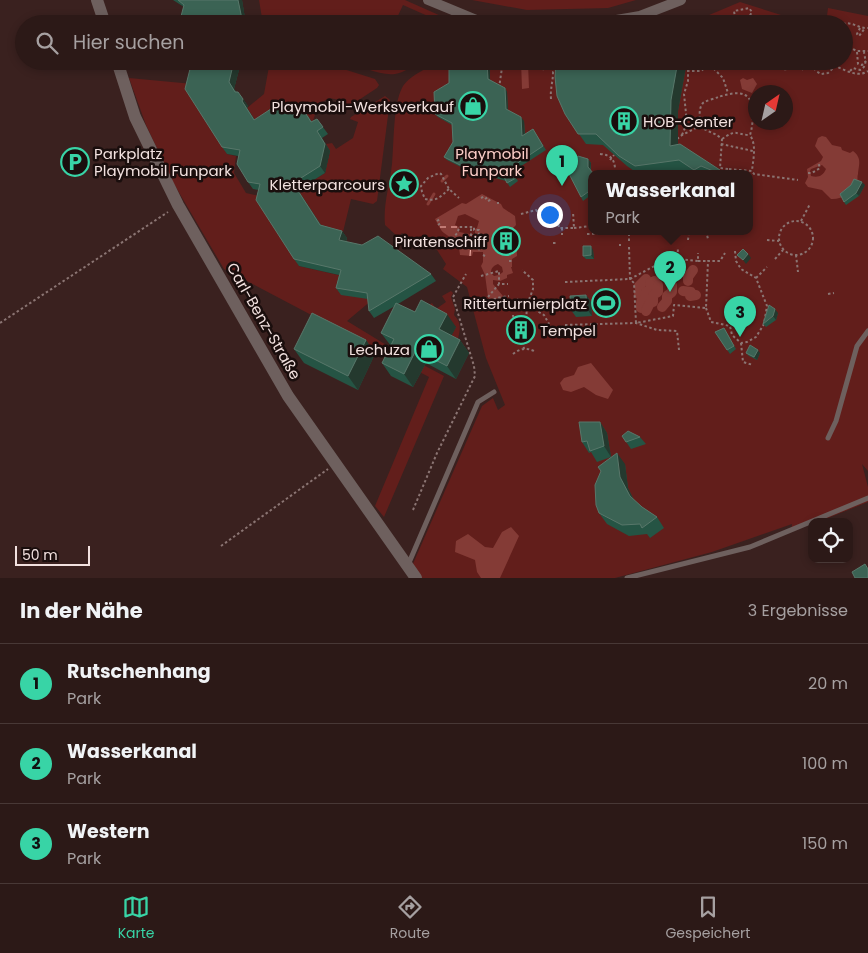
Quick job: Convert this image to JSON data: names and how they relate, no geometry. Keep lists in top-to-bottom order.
{
  "streets": {
    "street": ["Carl-Benz-Straße"]
  },
  "parks": ["Playmobil Funpark"],
  "places": {
    "shop": ["Playmobil-Werksverkauf", "Lechuza"],
    "building": ["HOB-Center", "Piratenschiff", "Tempel"],
    "parking": ["Parkplatz Playmobil Funpark"],
    "place": ["Kletterparcours"],
    "sports": ["Ritterturnierplatz"]
  },
  "scale_bar": "50 m",
  "north": "top right",
  "page": {
    "search": "Hier suchen",
    "pins": ["1", "2", "3"],
    "popup": ["Wasserkanal", "Park"],
    "scale": "50 m",
    "heading": ["In der Nähe", "3 Ergebnisse"],
    "list": [
      {
        "mark": "1",
        "name": "Rutschenhang",
        "note": "Park",
        "value": "20 m"
      },
      {
        "mark": "2",
        "name": "Wasserkanal",
        "note": "Park",
        "value": "100 m"
      },
      {
        "mark": "3",
        "name": "Western",
        "note": "Park",
        "value": "150 m"
      }
    ],
    "nav": ["Karte", "Route", "Gespeichert"]
  }
}
